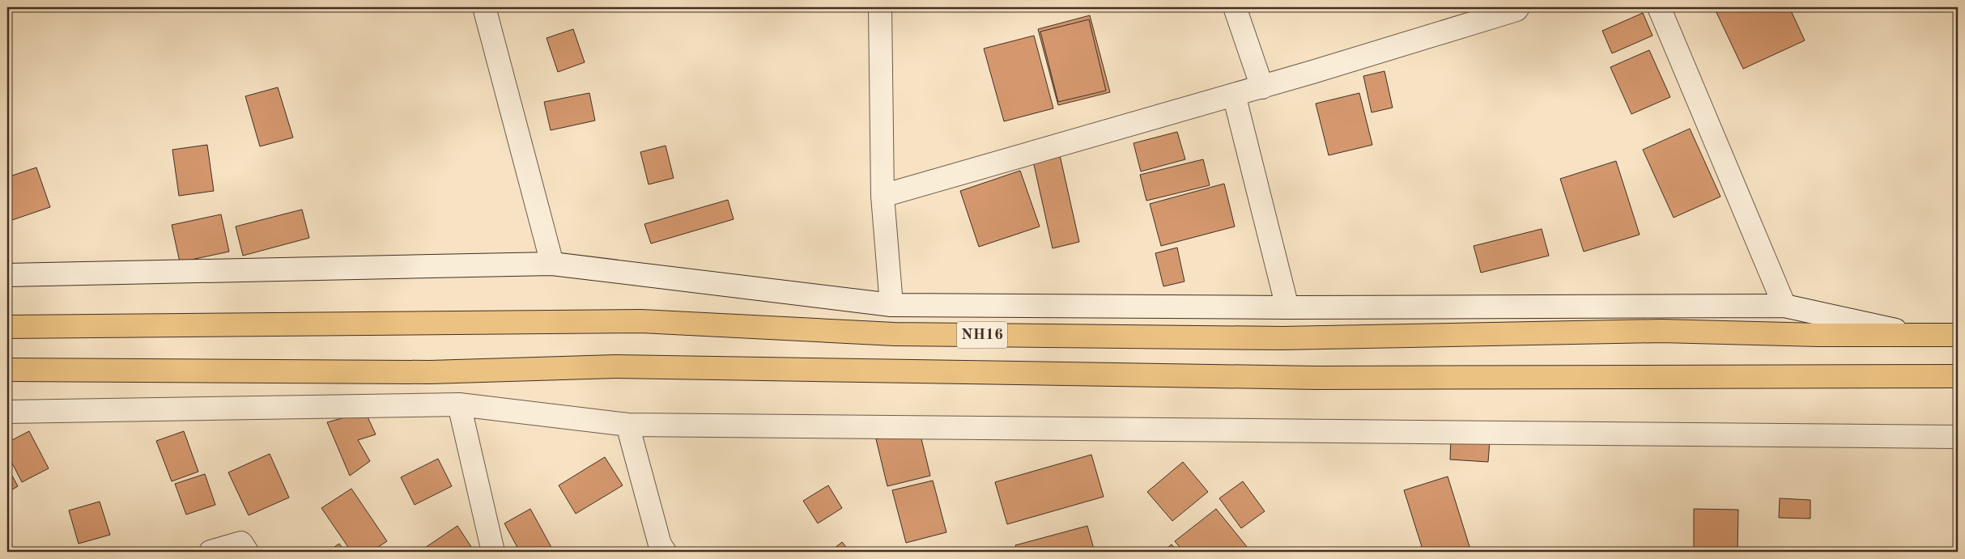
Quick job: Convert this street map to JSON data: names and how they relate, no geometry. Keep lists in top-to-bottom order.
{
  "streets": {
    "highway": ["NH16"]
  }
}
